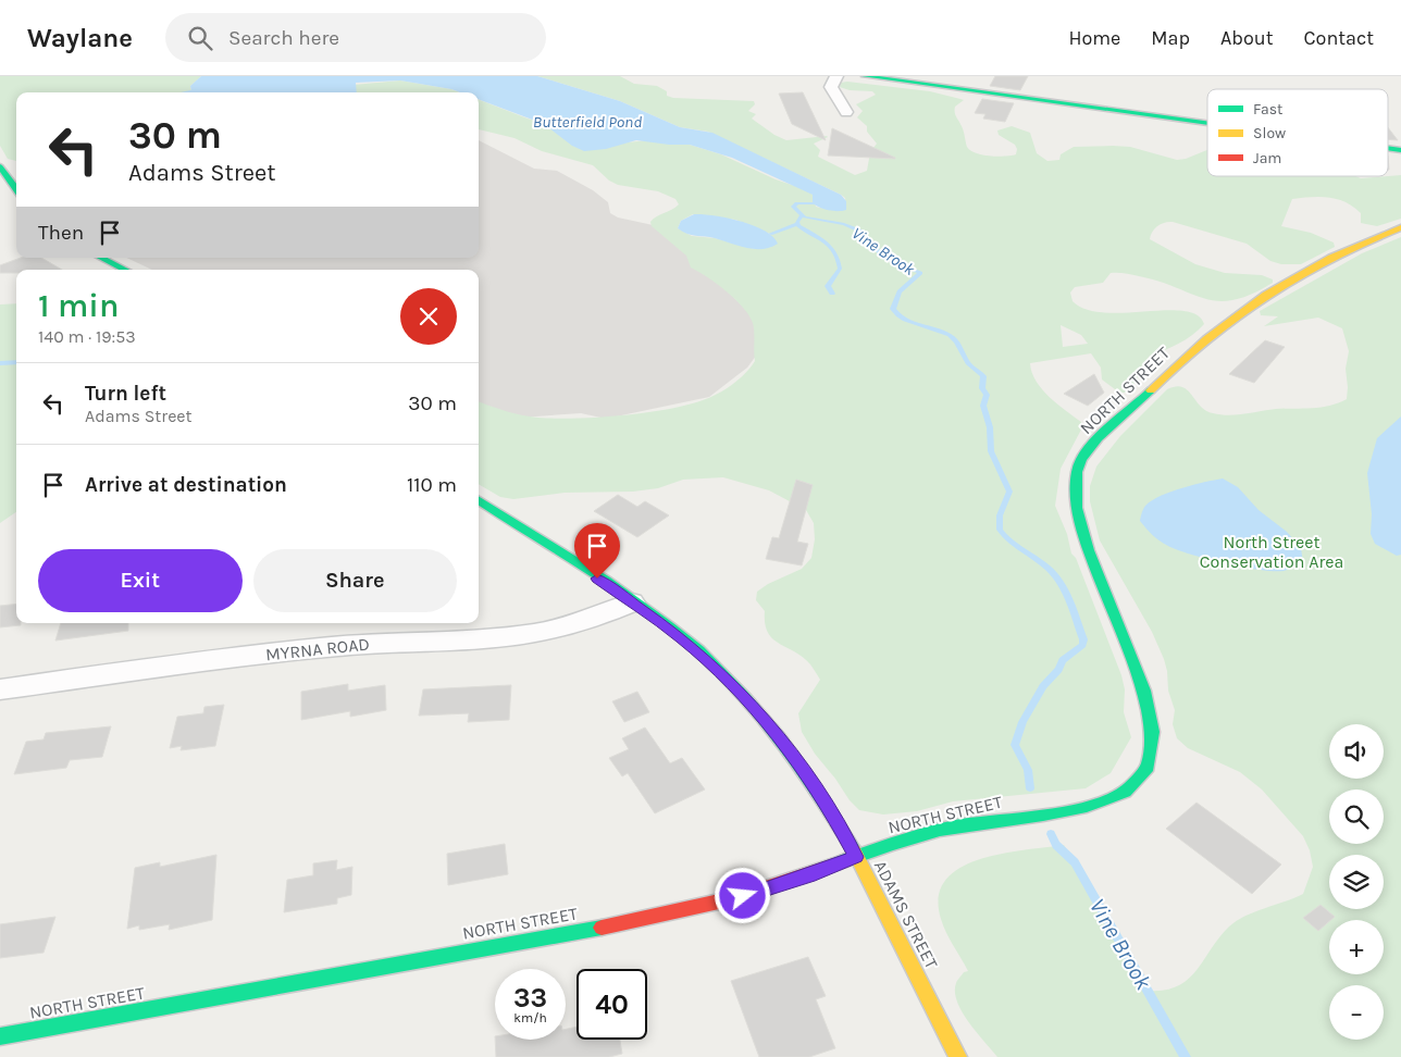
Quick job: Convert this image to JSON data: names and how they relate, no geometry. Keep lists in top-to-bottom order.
{
  "streets": {
    "street": ["NORTH STREET", "MYRNA ROAD", "ADAMS STREET"]
  },
  "crossings": [
    ["NORTH STREET", "ADAMS STREET"],
    ["MYRNA ROAD", "ADAMS STREET"]
  ],
  "water": ["Butterfield Pond", "Vine Brook"],
  "parks": ["North Street Conservation Area"],
  "legend": ["Fast", "Slow", "Jam"],
  "page": {
    "header": "Waylane",
    "search": "Search here",
    "nav": [
      "Home",
      "Map",
      "About",
      "Contact"
    ],
    "turn": ["30 m", "Adams Street"],
    "then": "Then",
    "heading": ["1 min", "140 m · 19:53"],
    "list": [
      {
        "name": "Turn left",
        "note": "Adams Street",
        "value": "30 m"
      },
      {
        "name": "Arrive at destination",
        "value": "110 m"
      }
    ],
    "buttons": ["Exit", "Share"],
    "map_buttons": ["+", "−"],
    "speed": "33 km/h",
    "limit": "40"
  }
}
